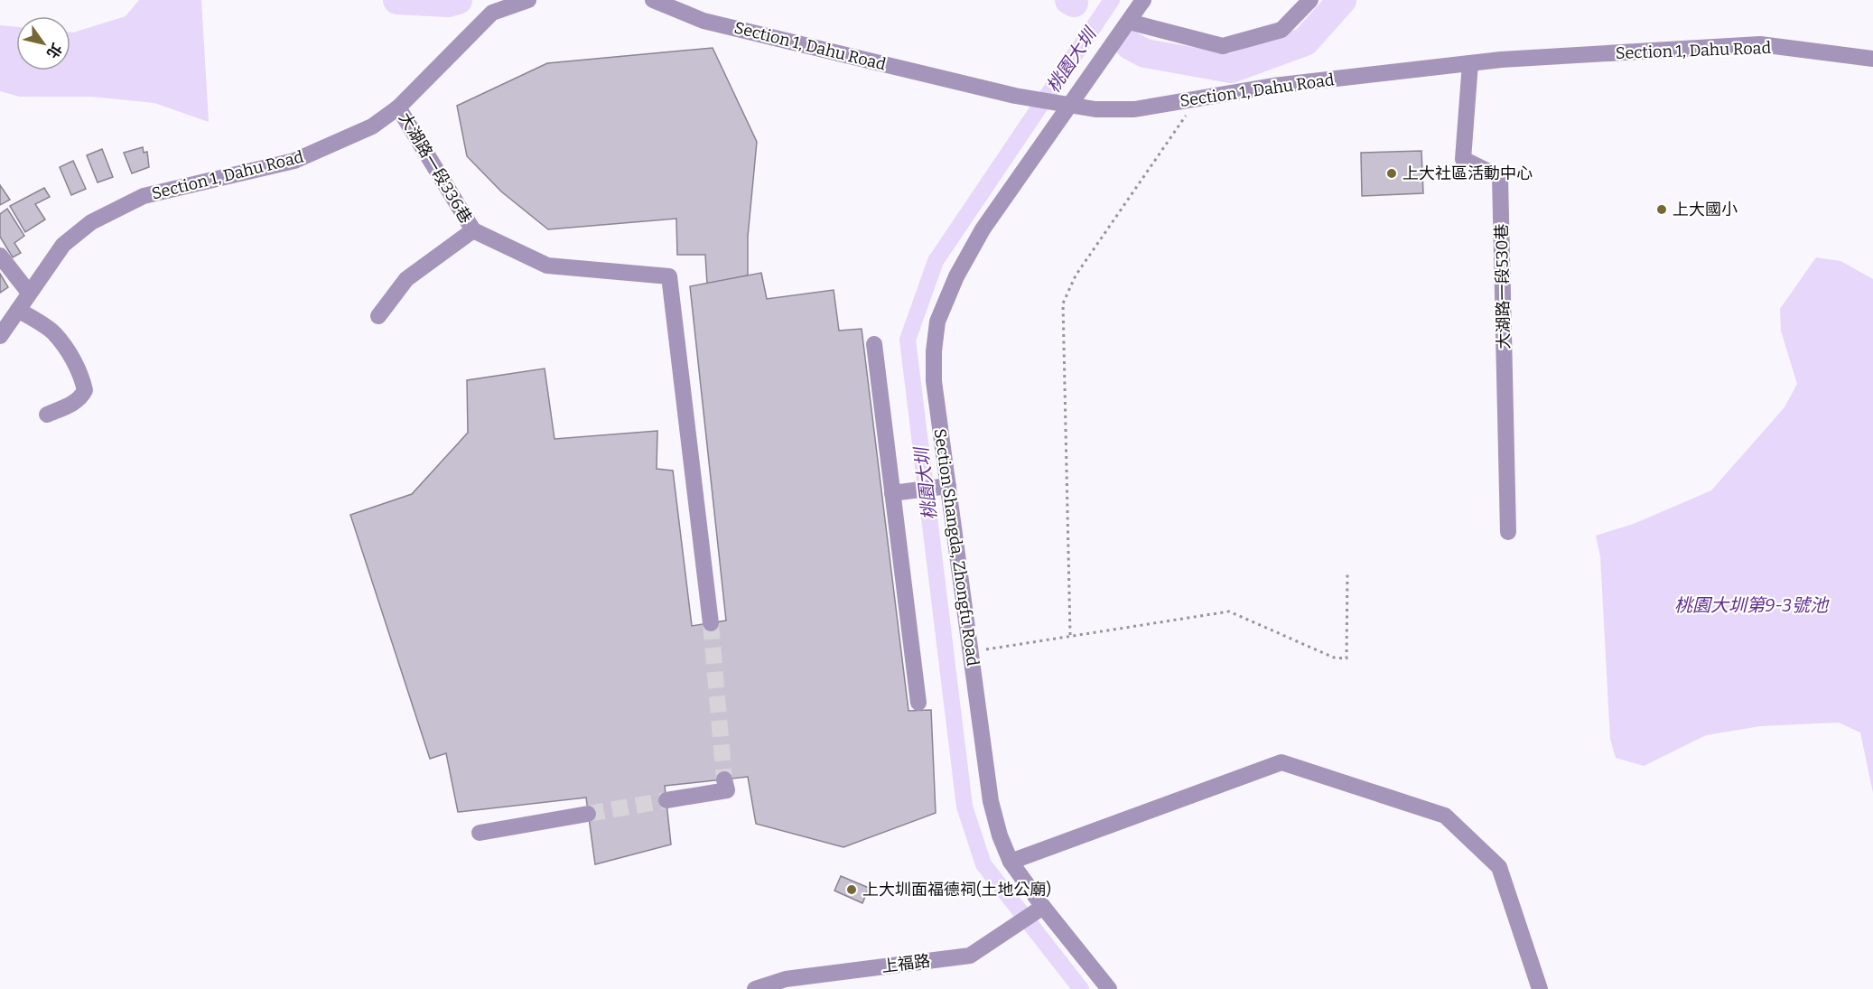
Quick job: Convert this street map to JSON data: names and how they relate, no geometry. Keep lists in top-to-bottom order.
{
  "streets": {
    "street": [
      "Section 1, Dahu Road",
      "大湖路一段336巷",
      "大湖路一段530巷",
      "Section Shangda, Zhongfu Road",
      "上福路"
    ]
  },
  "crossings": [
    ["Section 1, Dahu Road", "大湖路一段336巷"],
    ["Section 1, Dahu Road", "大湖路一段530巷"],
    ["Section 1, Dahu Road", "Section Shangda, Zhongfu Road"],
    ["Section Shangda, Zhongfu Road", "上福路"]
  ],
  "water": ["桃園大圳", "桃園大圳第9-3號池"],
  "places": ["上大社區活動中心", "上大國小", "上大圳面福德祠(土地公廟)"],
  "north": "bottom right"
}
